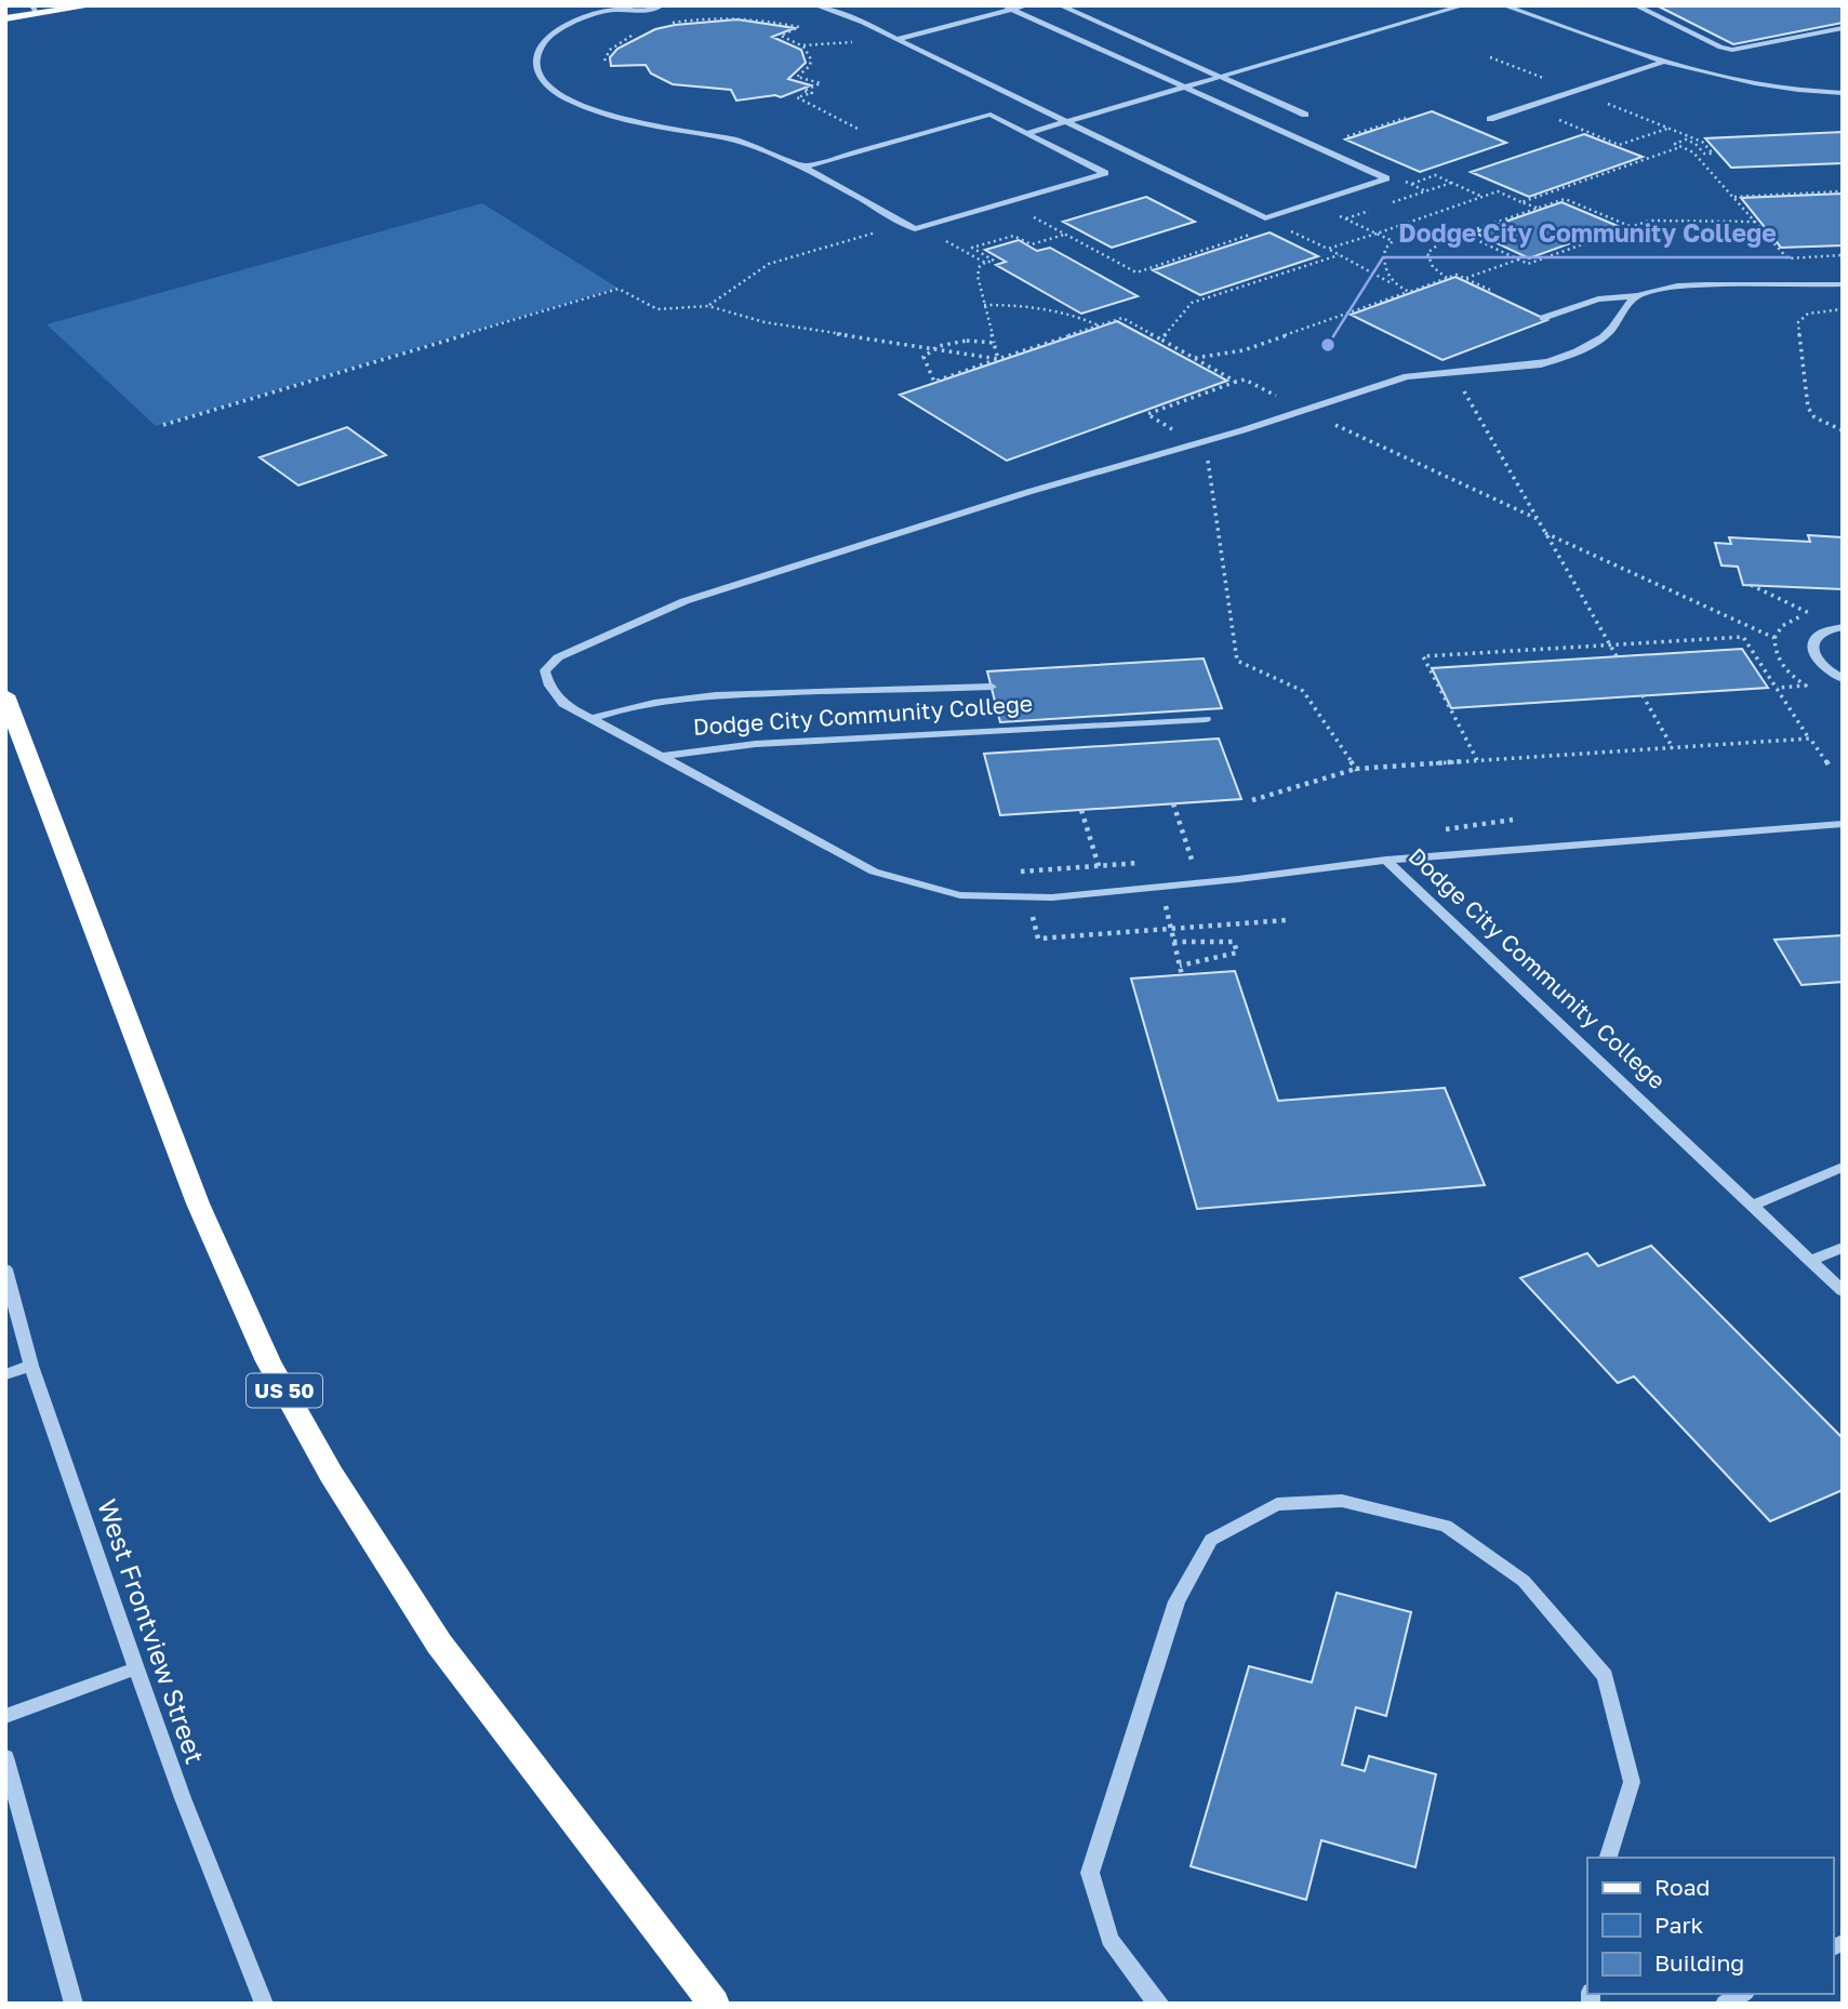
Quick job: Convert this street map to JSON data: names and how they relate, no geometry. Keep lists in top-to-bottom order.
{
  "streets": {
    "highway": ["US 50"],
    "street": ["Dodge City Community College", "West Frontview Street"]
  },
  "places": ["Dodge City Community College"],
  "legend": ["Road", "Park", "Building"]
}
